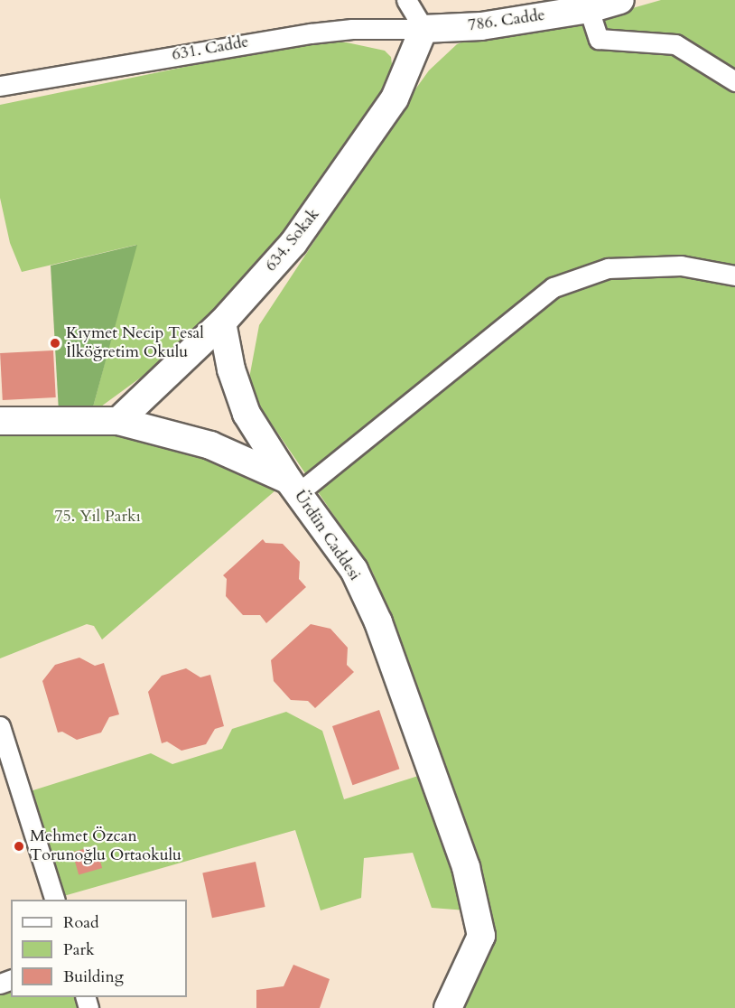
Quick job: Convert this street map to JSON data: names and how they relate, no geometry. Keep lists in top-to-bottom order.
{
  "streets": {
    "street": [
      "786. Cadde",
      "631. Cadde",
      "634. Sokak",
      "Ürdün Caddesi"
    ]
  },
  "crossings": [
    ["786. Cadde", "631. Cadde"],
    ["786. Cadde", "634. Sokak"],
    ["631. Cadde", "634. Sokak"],
    ["634. Sokak", "Ürdün Caddesi"]
  ],
  "parks": ["75. Yıl Parkı"],
  "places": ["Kıymet Necip Tesal İlköğretim Okulu", "Mehmet Özcan Torunoğlu Ortaokulu"],
  "legend": ["Road", "Park", "Building"]
}
